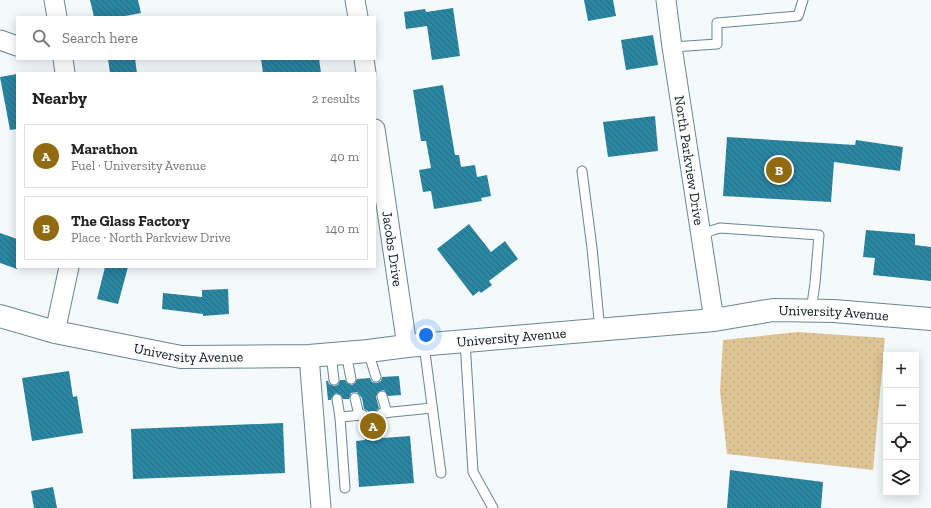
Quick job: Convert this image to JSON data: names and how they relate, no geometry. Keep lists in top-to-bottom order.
{
  "streets": {
    "street": ["North Parkview Drive", "Jacobs Drive", "University Avenue"]
  },
  "crossings": [
    ["North Parkview Drive", "University Avenue"],
    ["Jacobs Drive", "University Avenue"]
  ],
  "page": {
    "search": "Search here",
    "heading": ["Nearby", "2 results"],
    "list": [
      {
        "mark": "A",
        "name": "Marathon",
        "note": "Fuel · University Avenue",
        "value": "40 m"
      },
      {
        "mark": "B",
        "name": "The Glass Factory",
        "note": "Place · North Parkview Drive",
        "value": "140 m"
      }
    ],
    "pins": ["B", "A"],
    "map_buttons": ["+", "−"]
  }
}
